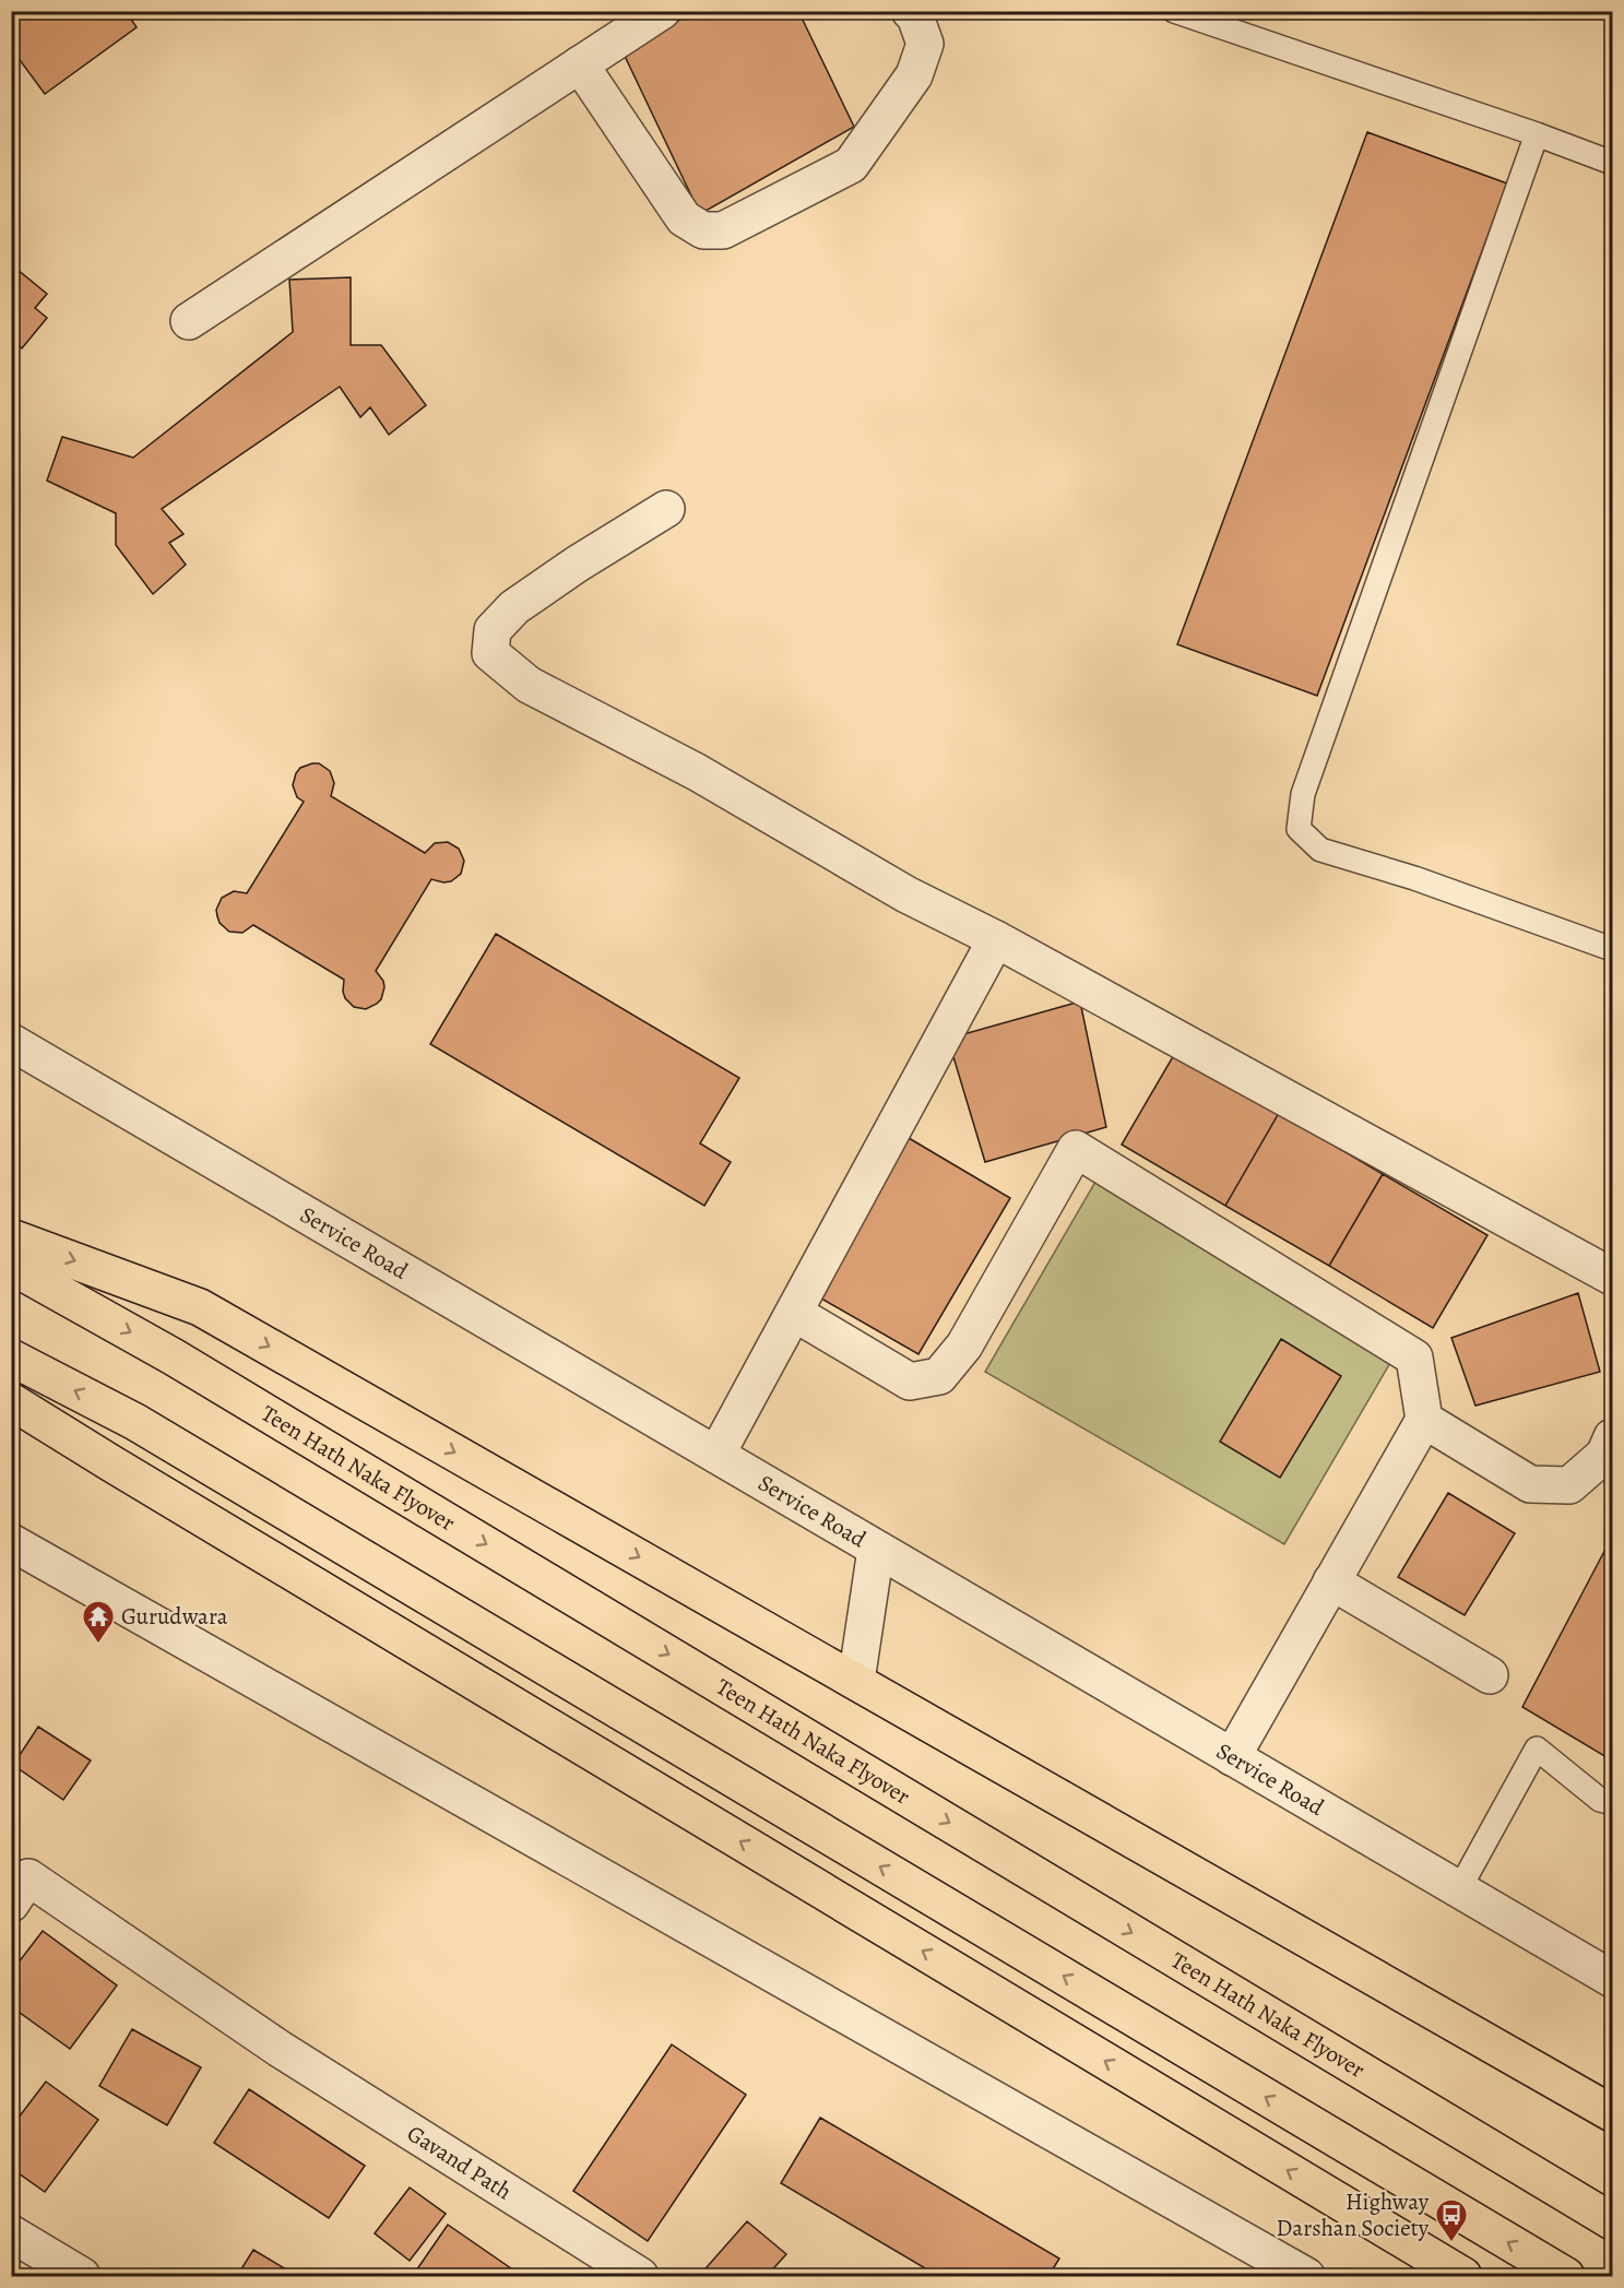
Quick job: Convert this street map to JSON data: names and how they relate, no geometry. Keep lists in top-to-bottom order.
{
  "streets": {
    "highway": ["Teen Hath Naka Flyover"],
    "street": ["Service Road", "Gavand Path"]
  },
  "places": {
    "temple": ["Gurudwara"],
    "bus stop": ["Highway Darshan Society"]
  }
}
